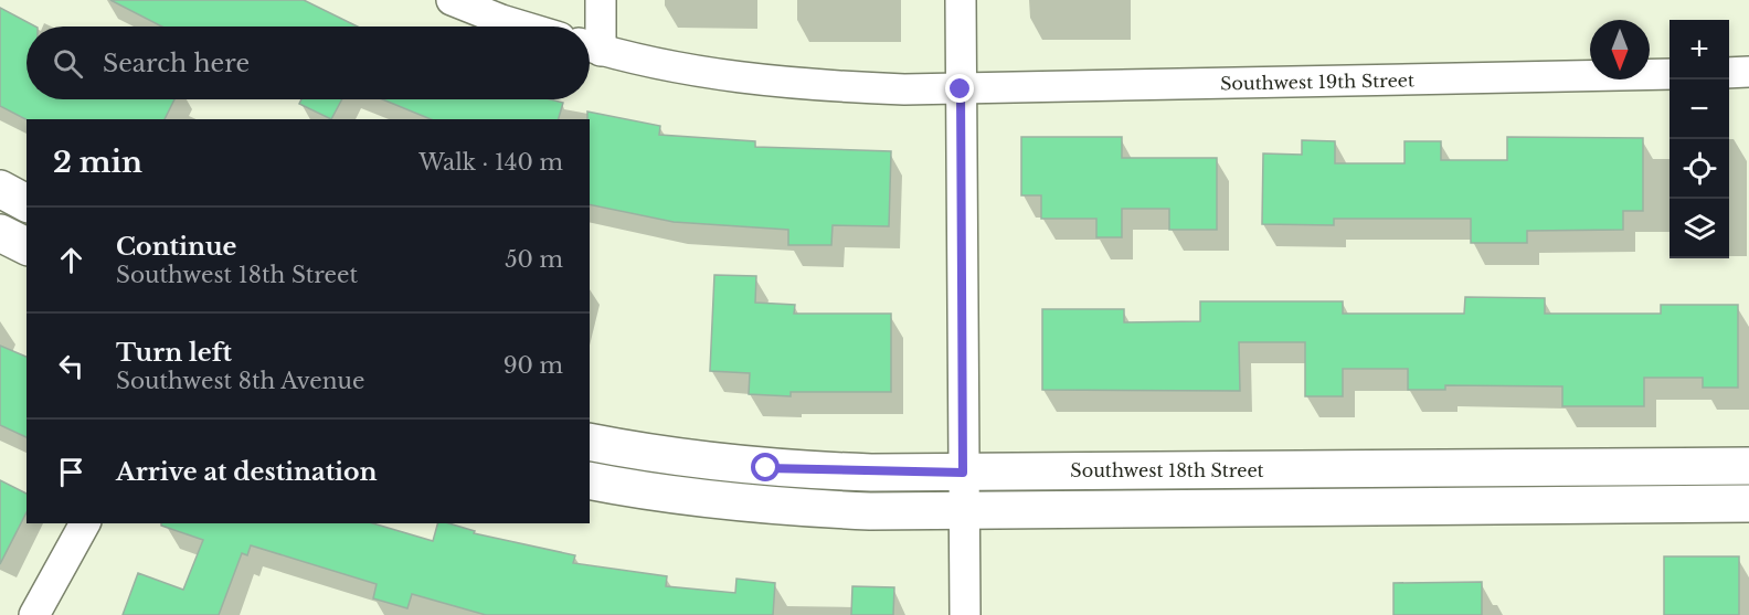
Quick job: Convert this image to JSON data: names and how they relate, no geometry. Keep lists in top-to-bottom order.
{
  "streets": {
    "main road": ["Southwest 18th Street"],
    "street": ["Southwest 19th Street"]
  },
  "north": "bottom",
  "page": {
    "map_buttons": ["+", "−"],
    "search": "Search here",
    "heading": ["2 min", "Walk · 140 m"],
    "list": [
      ["Continue", "Southwest 18th Street", "50 m"],
      ["Turn left", "Southwest 8th Avenue", "90 m"],
      "Arrive at destination"
    ]
  }
}
